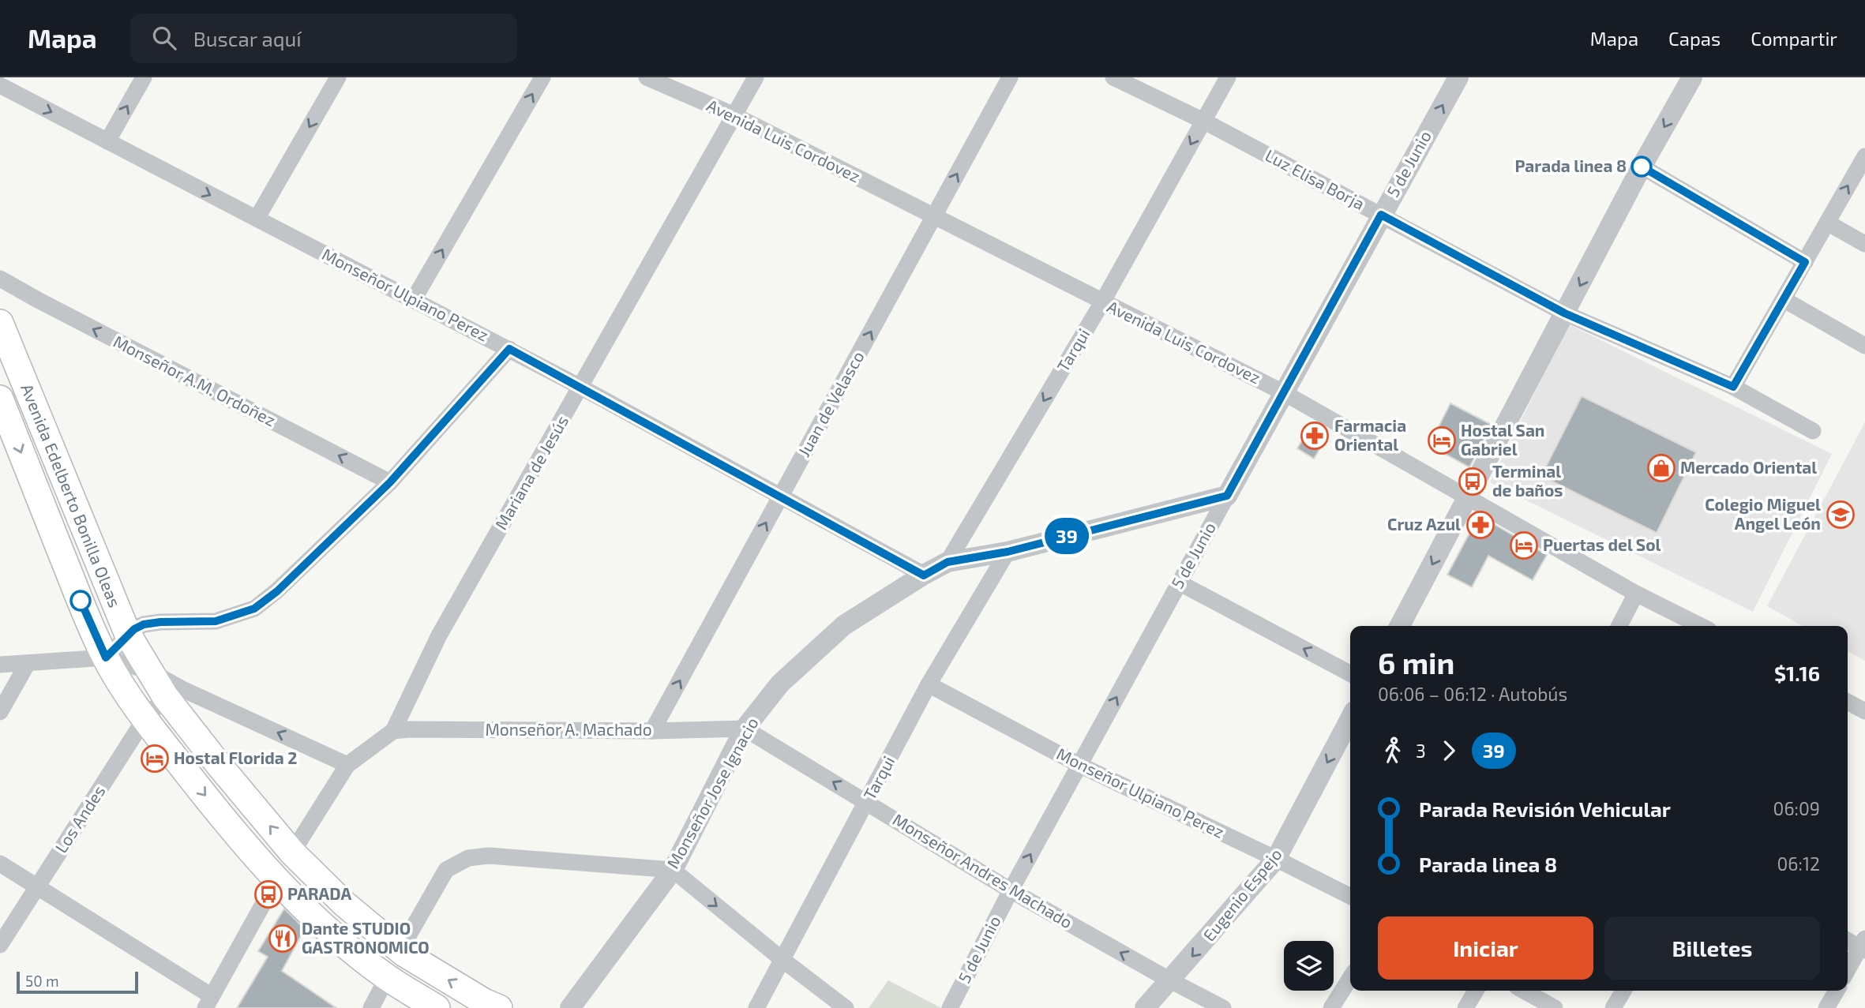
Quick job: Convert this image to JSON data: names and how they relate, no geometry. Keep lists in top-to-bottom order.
{
  "streets": {
    "main road": ["Avenida Edelberto Bonilla Oleas"],
    "street": [
      "Avenida Luis Cordovez",
      "5 de Junio",
      "Luz Elisa Borja",
      "Monseñor Ulpiano Perez",
      "Tarqui",
      "Monseñor A.M. Ordoñez",
      "Juan de Velasco",
      "Mariana de Jesús",
      "Monseñor A. Machado",
      "Monseñor Jose Ignacio",
      "Los Andes",
      "Monseñor Andres Machado",
      "Eugenio Espejo"
    ]
  },
  "crossings": [
    ["Avenida Luis Cordovez", "5 de Junio"],
    ["Avenida Luis Cordovez", "Tarqui"],
    ["Avenida Luis Cordovez", "Juan de Velasco"],
    ["Avenida Luis Cordovez", "Mariana de Jesús"],
    ["5 de Junio", "Luz Elisa Borja"],
    ["5 de Junio", "Monseñor Ulpiano Perez"],
    ["5 de Junio", "Monseñor Jose Ignacio"],
    ["5 de Junio", "Monseñor Andres Machado"],
    ["Luz Elisa Borja", "Tarqui"],
    ["Monseñor Ulpiano Perez", "Tarqui"],
    ["Monseñor Ulpiano Perez", "Juan de Velasco"],
    ["Monseñor Ulpiano Perez", "Mariana de Jesús"],
    ["Monseñor Ulpiano Perez", "Monseñor Jose Ignacio"],
    ["Monseñor Ulpiano Perez", "Eugenio Espejo"],
    ["Tarqui", "Monseñor Jose Ignacio"],
    ["Tarqui", "Monseñor Andres Machado"],
    ["Juan de Velasco", "Monseñor A. Machado"],
    ["Mariana de Jesús", "Avenida Edelberto Bonilla Oleas"],
    ["Mariana de Jesús", "Monseñor A. Machado"],
    ["Avenida Edelberto Bonilla Oleas", "Los Andes"],
    ["Monseñor A. Machado", "Monseñor Jose Ignacio"],
    ["Monseñor A. Machado", "Monseñor Andres Machado"],
    ["Monseñor Jose Ignacio", "Monseñor Andres Machado"],
    ["Monseñor Andres Machado", "Eugenio Espejo"]
  ],
  "one_way": [
    "5 de Junio",
    "Tarqui",
    "Monseñor A.M. Ordoñez",
    "Juan de Velasco",
    "Monseñor Andres Machado",
    "Eugenio Espejo"
  ],
  "places": {
    "other": ["Parada linea 8"],
    "pharmacy": ["Farmacia Oriental", "Cruz Azul"],
    "hotel": ["Hostal San Gabriel", "Puertas del Sol", "Hostal Florida 2"],
    "shop": ["Mercado Oriental"],
    "bus stop": ["Terminal de baños", "PARADA"],
    "school or university": ["Colegio Miguel Angel León"],
    "restaurant": ["Dante STUDIO GASTRONOMICO"]
  },
  "lines": ["bus line 39"],
  "scale_bar": "50 m",
  "page": {
    "header": "Mapa",
    "search": "Buscar aquí",
    "nav": ["Mapa", "Capas", "Compartir"],
    "on_map": "39",
    "heading": ["6 min", "06:06 – 06:12 · Autobús", "$1.16"],
    "legs": ["3", "39"],
    "list": [
      {
        "name": "Parada Revisión Vehicular",
        "value": "06:09"
      },
      {
        "name": "Parada linea 8",
        "value": "06:12"
      }
    ],
    "buttons": ["Iniciar", "Billetes"],
    "scale": "50 m"
  }
}
